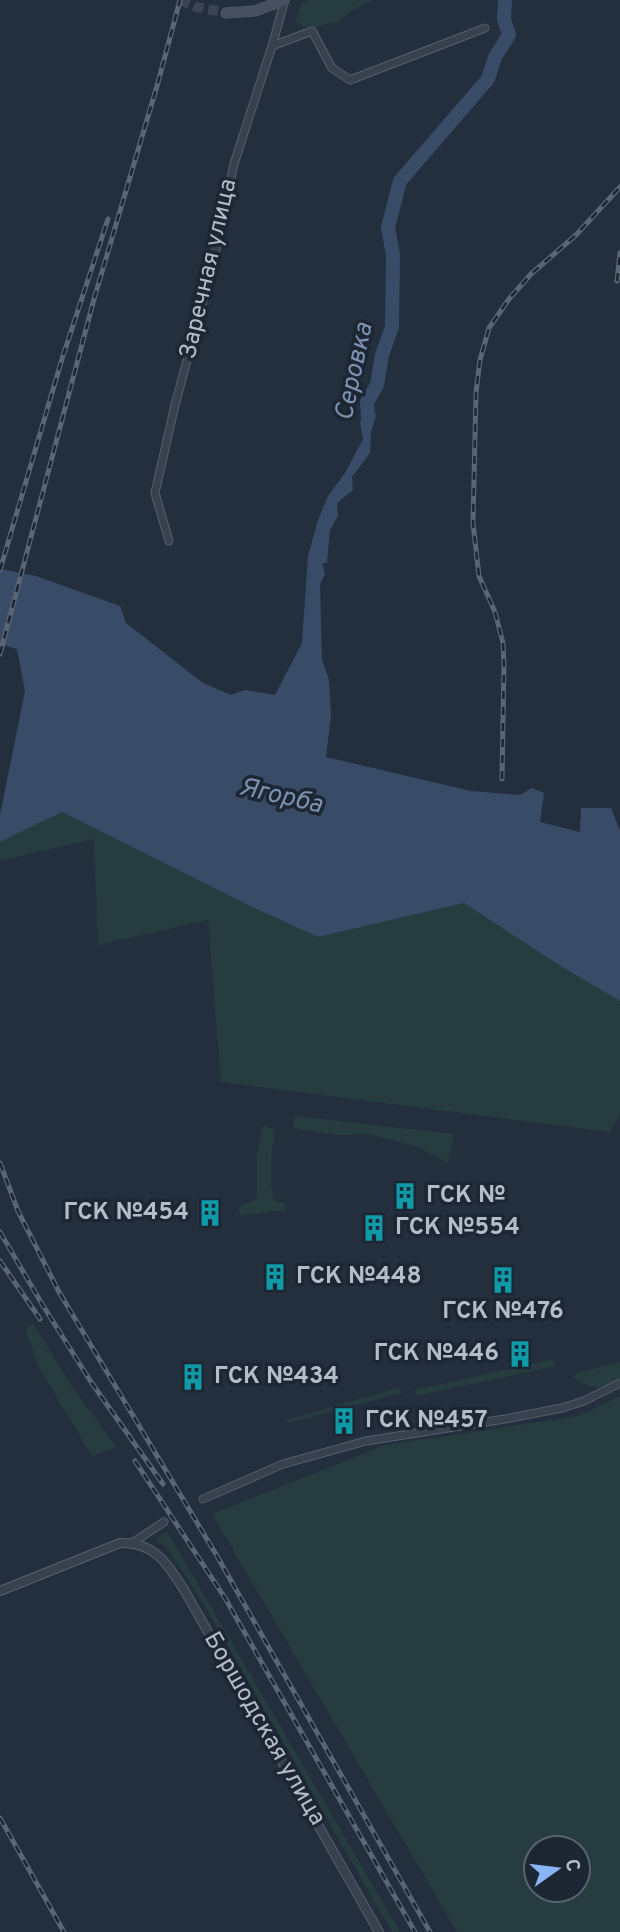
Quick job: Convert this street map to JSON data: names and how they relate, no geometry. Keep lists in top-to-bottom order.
{
  "streets": {
    "street": ["Заречная улица", "Боршодская улица"]
  },
  "water": ["Серовка", "Ягорба"],
  "places": {
    "building": [
      "ГСК №",
      "ГСК №454",
      "ГСК №554",
      "ГСК №448",
      "ГСК №476",
      "ГСК №446",
      "ГСК №434",
      "ГСК №457"
    ]
  },
  "north": "right"
}
